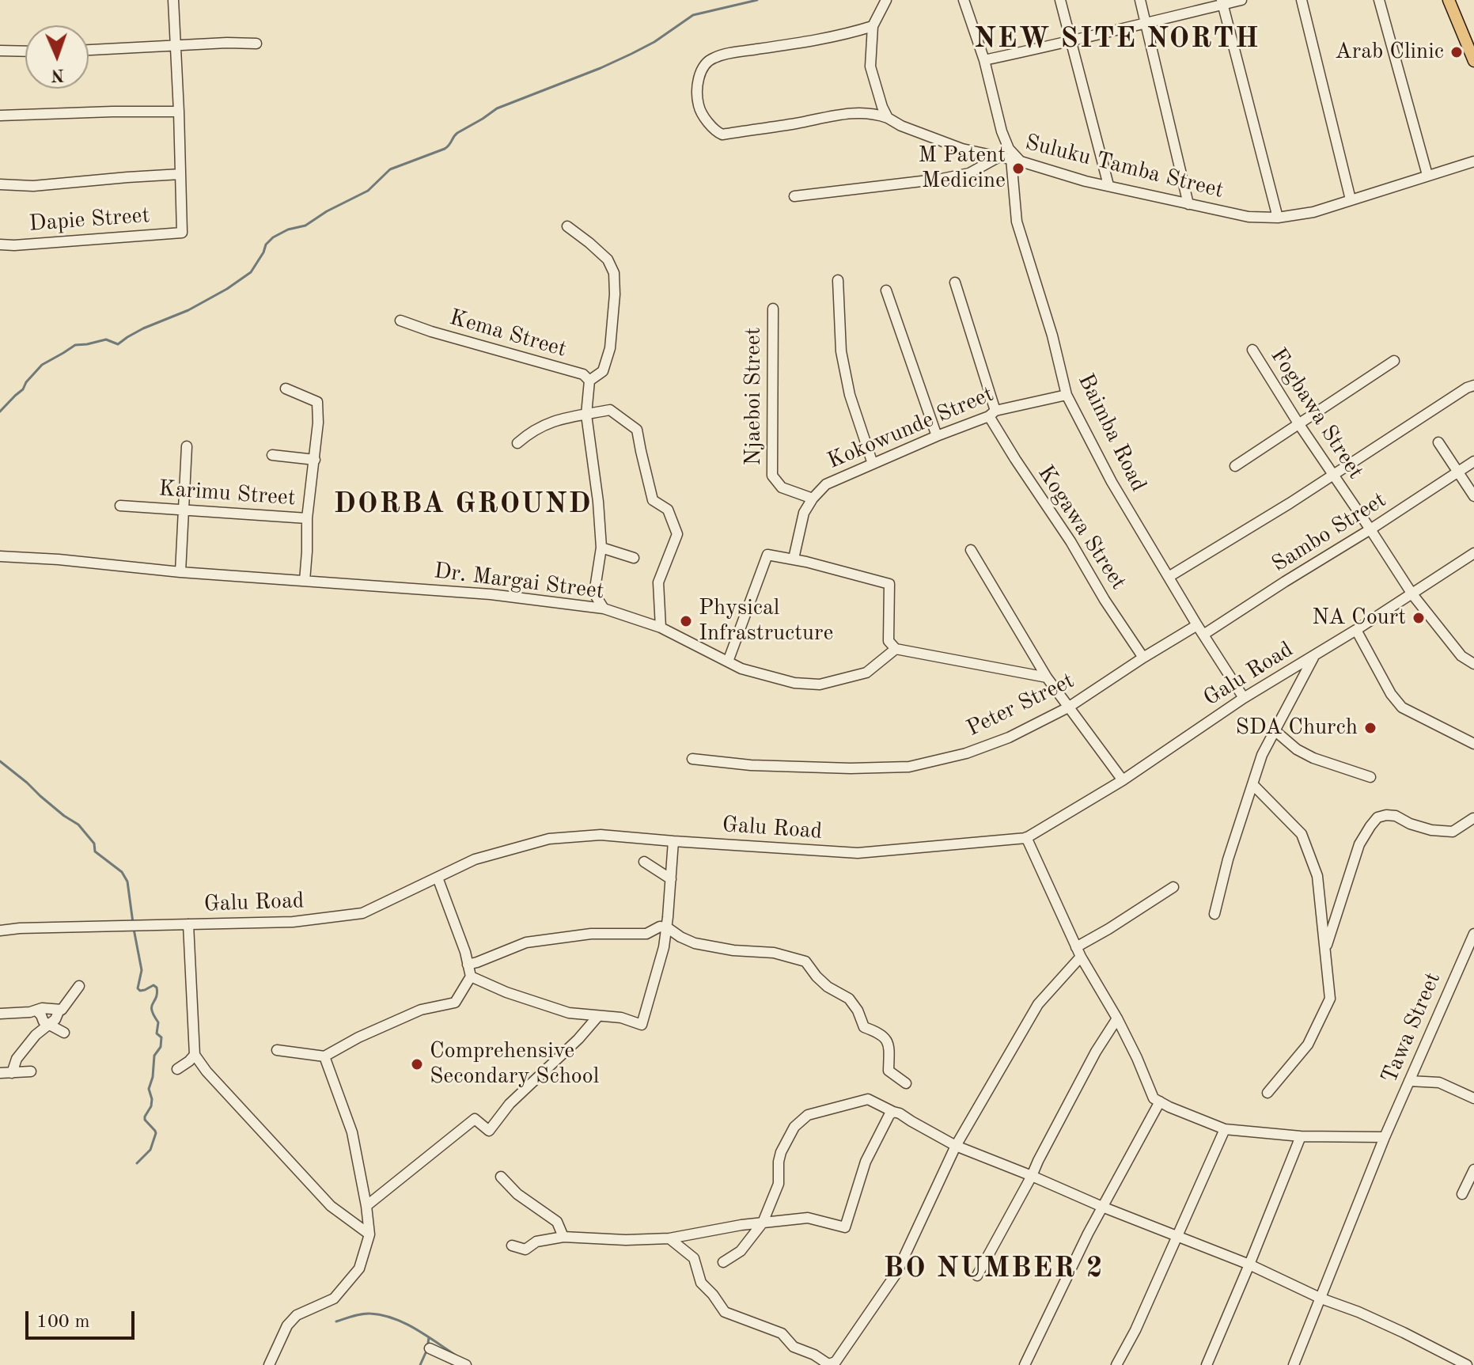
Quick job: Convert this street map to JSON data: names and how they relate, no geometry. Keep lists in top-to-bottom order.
{
  "streets": {
    "street": [
      "Suluku Tamba Street",
      "Dapie Street",
      "Kema Street",
      "Njaeboi Street",
      "Fogbawa Street",
      "Kokowunde Street",
      "Baimba Road",
      "Karimu Street",
      "Kogawa Street",
      "Sambo Street",
      "Dr. Margai Street",
      "Galu Road",
      "Peter Street",
      "Tawa Street"
    ]
  },
  "crossings": [
    ["Suluku Tamba Street", "Baimba Road"],
    ["Kema Street", "Dr. Margai Street"],
    ["Njaeboi Street", "Kokowunde Street"],
    ["Fogbawa Street", "Sambo Street"],
    ["Fogbawa Street", "Galu Road"],
    ["Kokowunde Street", "Baimba Road"],
    ["Kokowunde Street", "Kogawa Street"],
    ["Baimba Road", "Sambo Street"],
    ["Baimba Road", "Galu Road"],
    ["Baimba Road", "Peter Street"],
    ["Karimu Street", "Dr. Margai Street"],
    ["Kogawa Street", "Peter Street"]
  ],
  "districts": ["NEW SITE NORTH", "DORBA GROUND", "BO NUMBER 2"],
  "places": [
    "Arab Clinic",
    "M Patent Medicine",
    "NA Court",
    "Physical Infrastructure",
    "SDA Church",
    "Comprehensive Secondary School"
  ],
  "scale_bar": "100 m",
  "north": "bottom"
}
